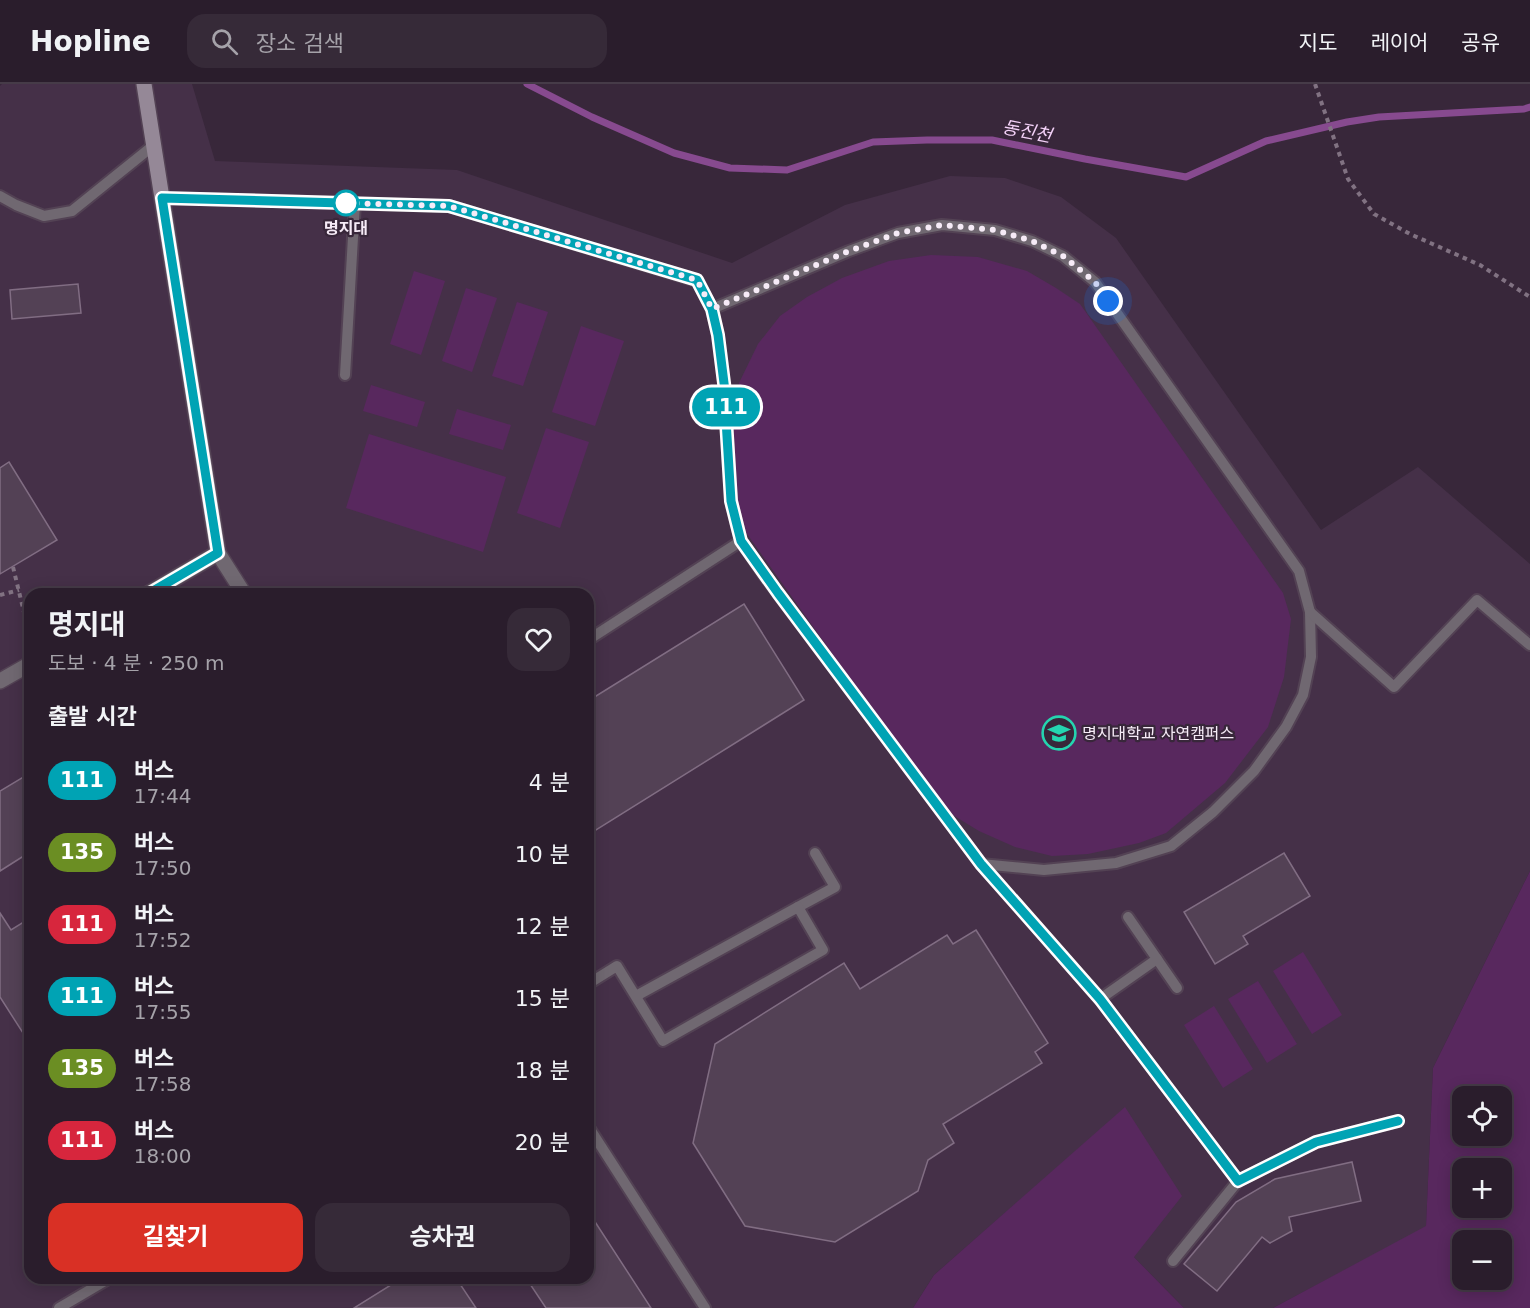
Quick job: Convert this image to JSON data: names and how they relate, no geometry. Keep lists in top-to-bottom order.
{
  "water": ["동진천"],
  "places": {
    "other": ["명지대"],
    "school or university": ["명지대학교 자연캠퍼스"]
  },
  "lines": ["bus line 111"],
  "page": {
    "header": "Hopline",
    "search": "장소 검색",
    "nav": ["지도", "레이어", "공유"],
    "on_map": "111",
    "heading": [
      ["명지대", "도보 · 4 분 · 250 m"],
      "출발 시간"
    ],
    "list": [
      {
        "mark": "111",
        "name": "버스",
        "note": "17:44",
        "value": "4 분"
      },
      {
        "mark": "135",
        "name": "버스",
        "note": "17:50",
        "value": "10 분"
      },
      {
        "mark": "111",
        "name": "버스",
        "note": "17:52",
        "value": "12 분"
      },
      {
        "mark": "111",
        "name": "버스",
        "note": "17:55",
        "value": "15 분"
      },
      {
        "mark": "135",
        "name": "버스",
        "note": "17:58",
        "value": "18 분"
      },
      {
        "mark": "111",
        "name": "버스",
        "note": "18:00",
        "value": "20 분"
      }
    ],
    "map_buttons": ["+", "−"],
    "buttons": ["길찾기", "승차권"]
  }
}
